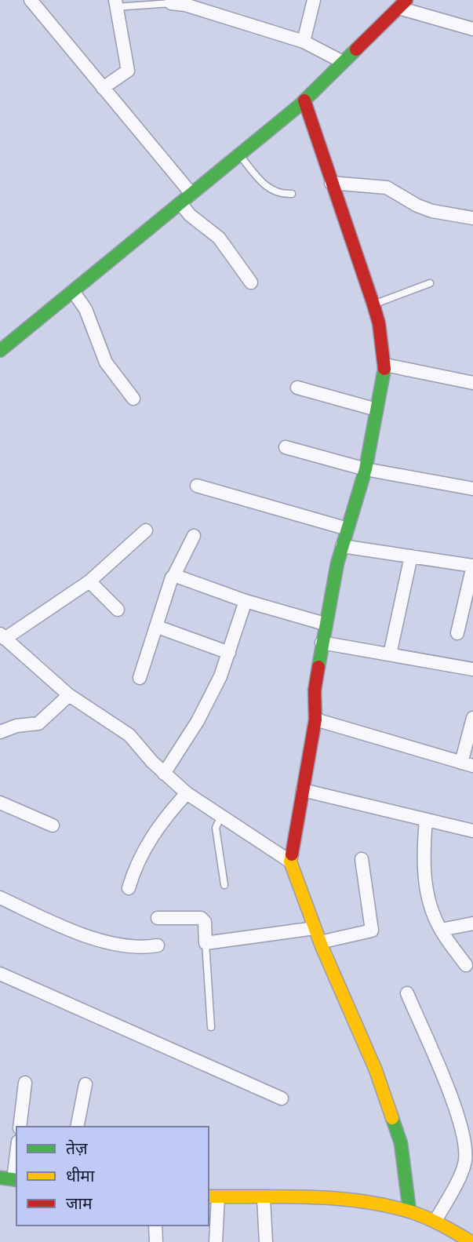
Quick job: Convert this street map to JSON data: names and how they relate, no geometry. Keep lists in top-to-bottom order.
{
  "legend": ["तेज़", "धीमा", "जाम"]
}
